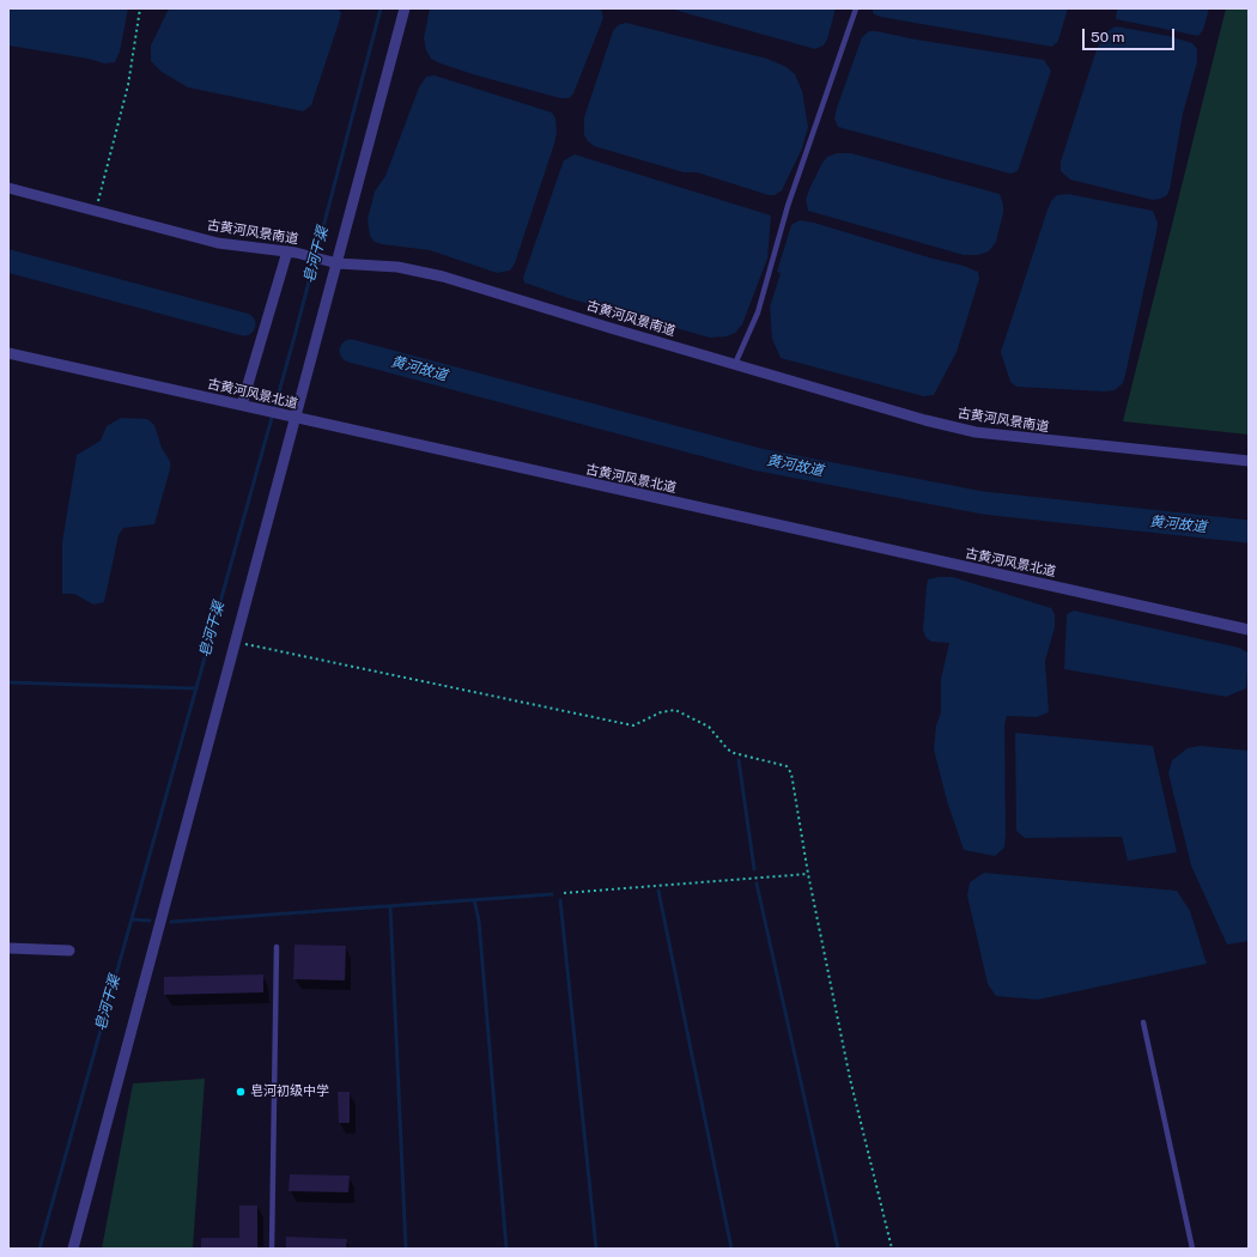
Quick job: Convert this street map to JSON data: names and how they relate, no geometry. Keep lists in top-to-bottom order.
{
  "streets": {
    "street": ["古黄河风景南道", "古黄河风景北道"]
  },
  "water": ["皂河干渠", "黄河故道"],
  "places": ["皂河初级中学"],
  "scale_bar": "50 m"
}
